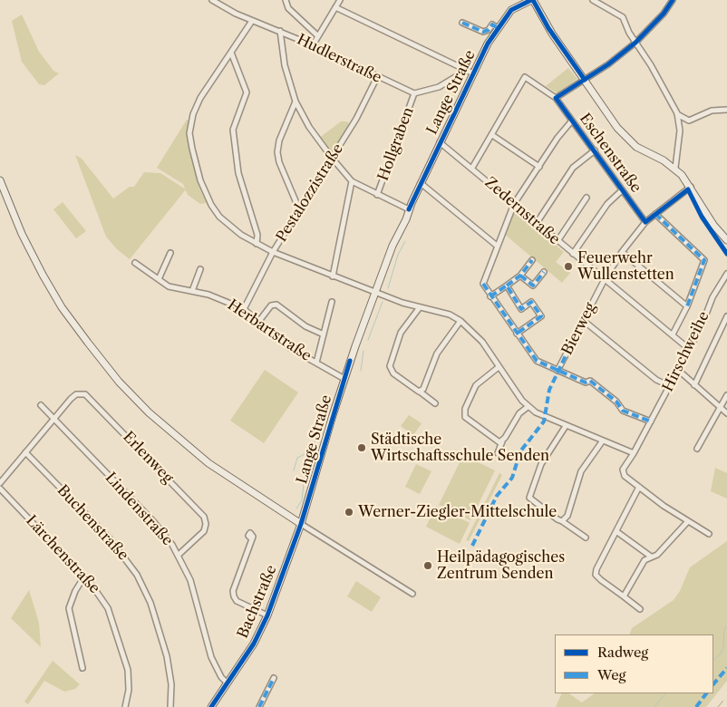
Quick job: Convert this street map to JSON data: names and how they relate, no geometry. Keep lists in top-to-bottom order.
{
  "streets": {
    "street": [
      "Hudlerstraße",
      "Lange Straße",
      "Hollgraben",
      "Eschenstraße",
      "Pestalozzistraße",
      "Zedernstraße",
      "Bierweg",
      "Herbartstraße",
      "Hirschweihe",
      "Erlenweg",
      "Lindenstraße",
      "Buchenstraße",
      "Lärchenstraße",
      "Bachstraße"
    ]
  },
  "crossings": [
    ["Hudlerstraße", "Hollgraben"],
    ["Hudlerstraße", "Pestalozzistraße"],
    ["Lange Straße", "Zedernstraße"],
    ["Lange Straße", "Herbartstraße"],
    ["Lange Straße", "Bachstraße"],
    ["Eschenstraße", "Bierweg"],
    ["Pestalozzistraße", "Herbartstraße"],
    ["Zedernstraße", "Bierweg"],
    ["Zedernstraße", "Hirschweihe"],
    ["Erlenweg", "Lindenstraße"],
    ["Lindenstraße", "Bachstraße"]
  ],
  "places": [
    "Feuerwehr Wullenstetten",
    "Städtische Wirtschaftsschule Senden",
    "Werner-Ziegler-Mittelschule",
    "Heilpädagogisches Zentrum Senden"
  ],
  "legend": ["Radweg", "Weg"]
}
